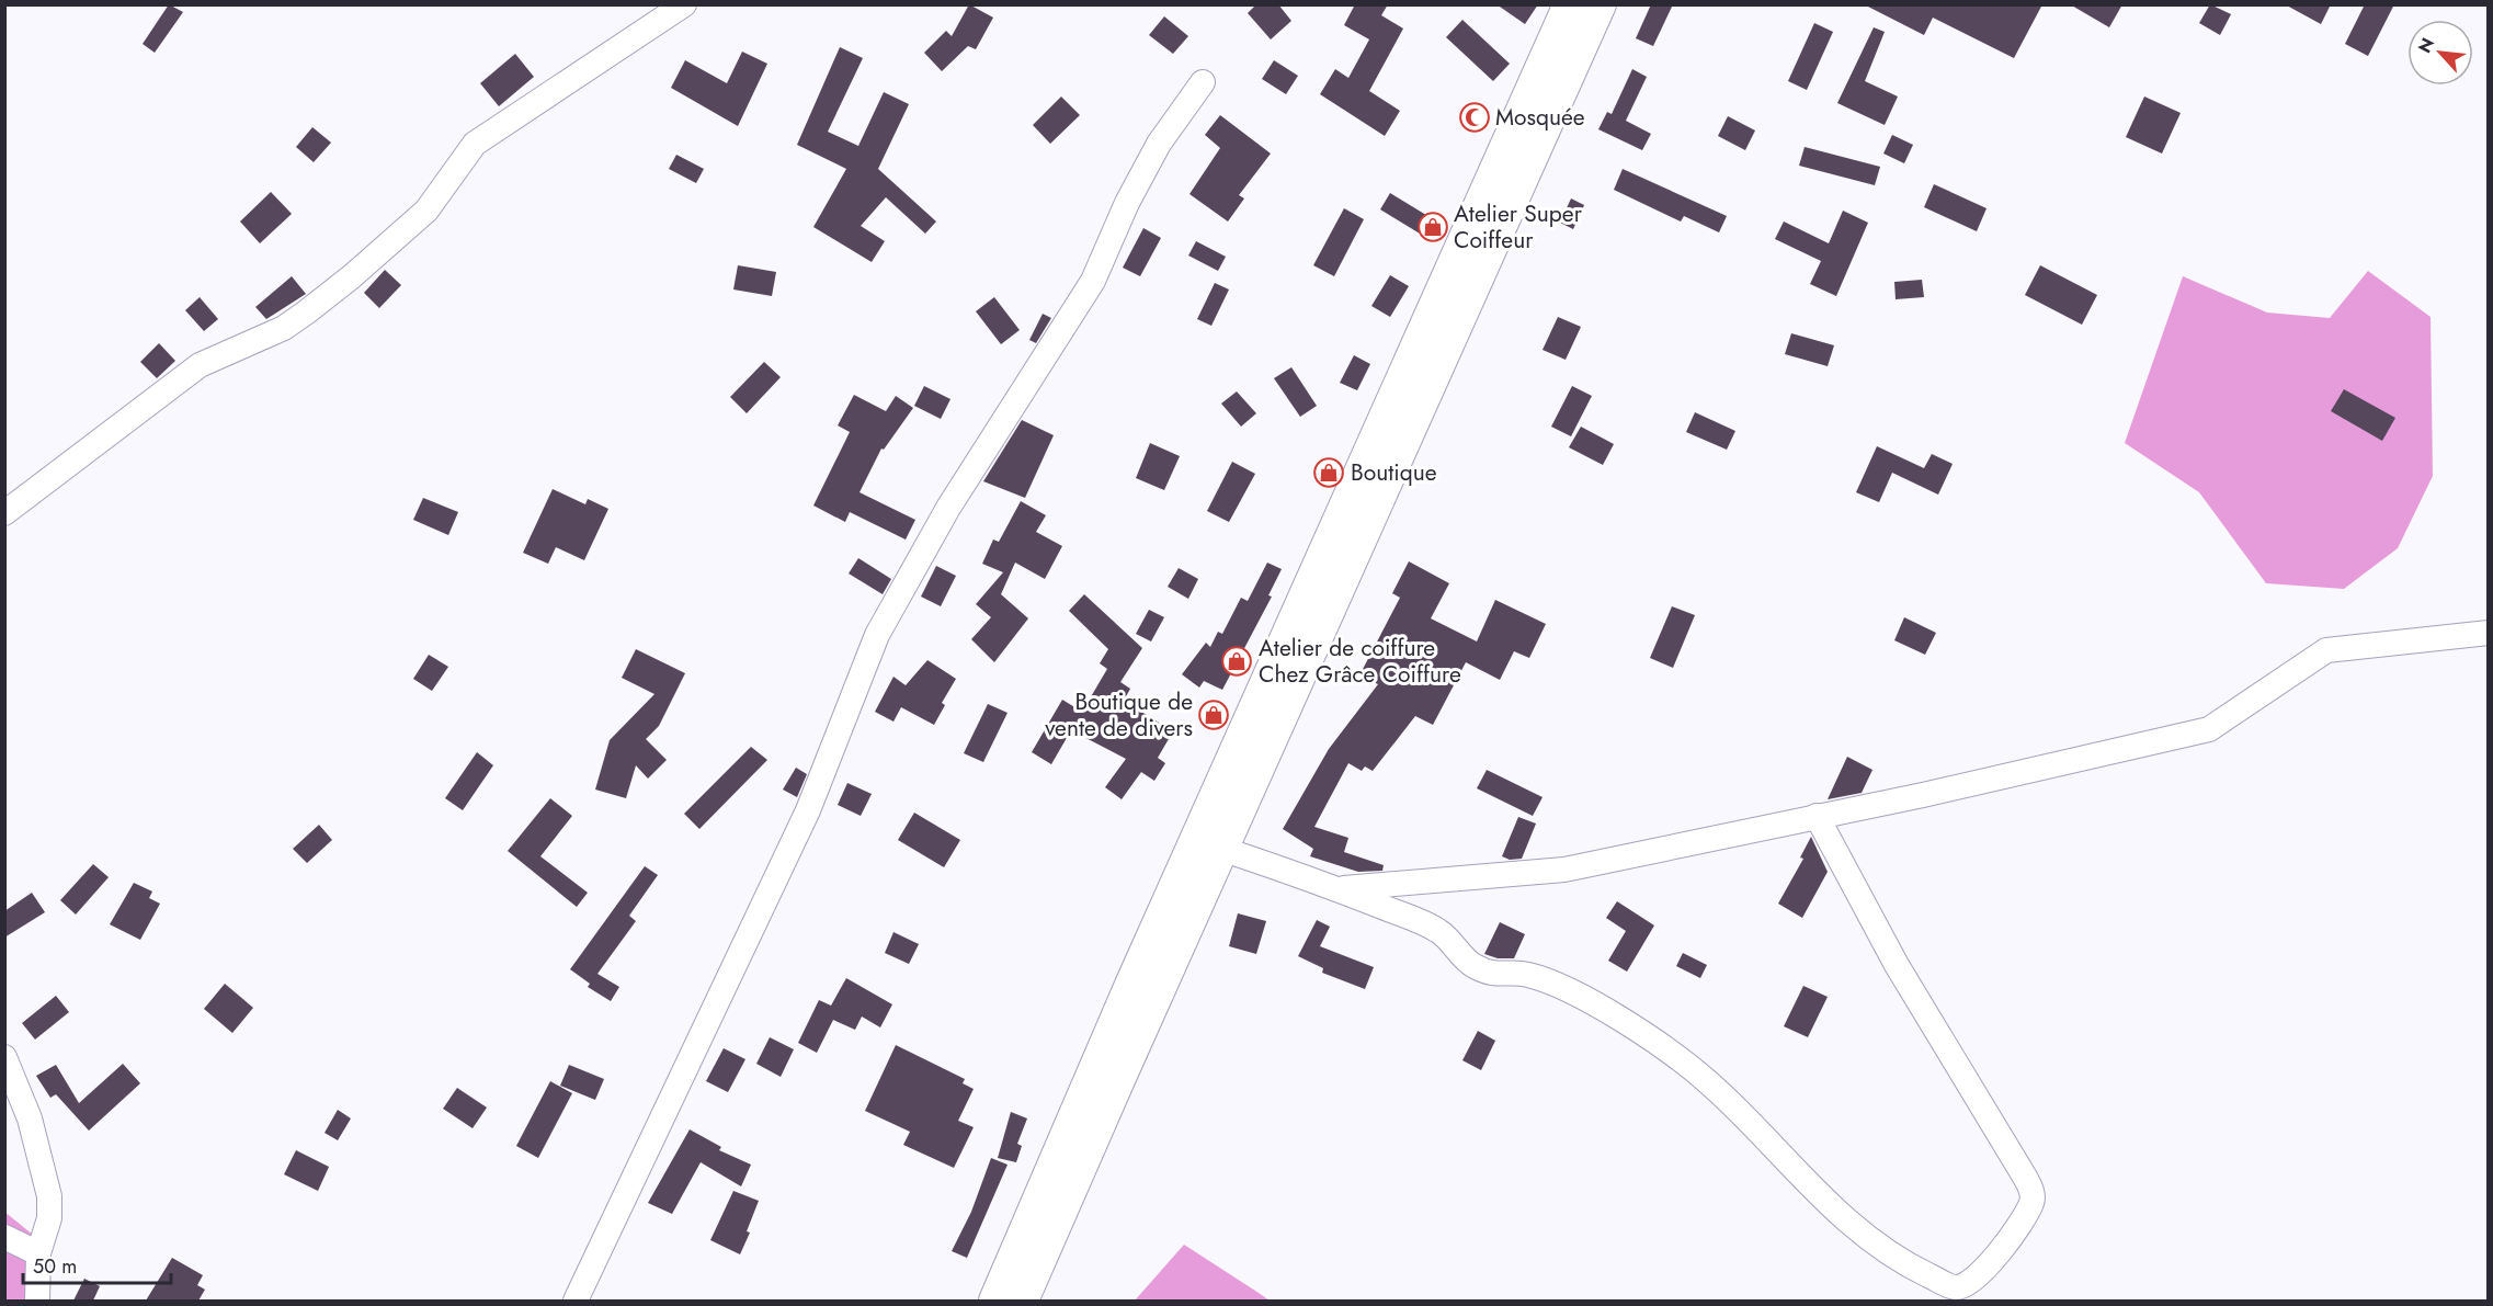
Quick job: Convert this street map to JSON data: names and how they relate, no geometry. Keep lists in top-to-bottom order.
{
  "places": {
    "mosque": ["Mosquée"],
    "shop": [
      "Atelier Super Coiffeur",
      "Boutique",
      "Atelier de coiffure Chez Grâce Coiffure",
      "Boutique de vente de divers"
    ]
  },
  "scale_bar": "50 m",
  "north": "top left"
}
